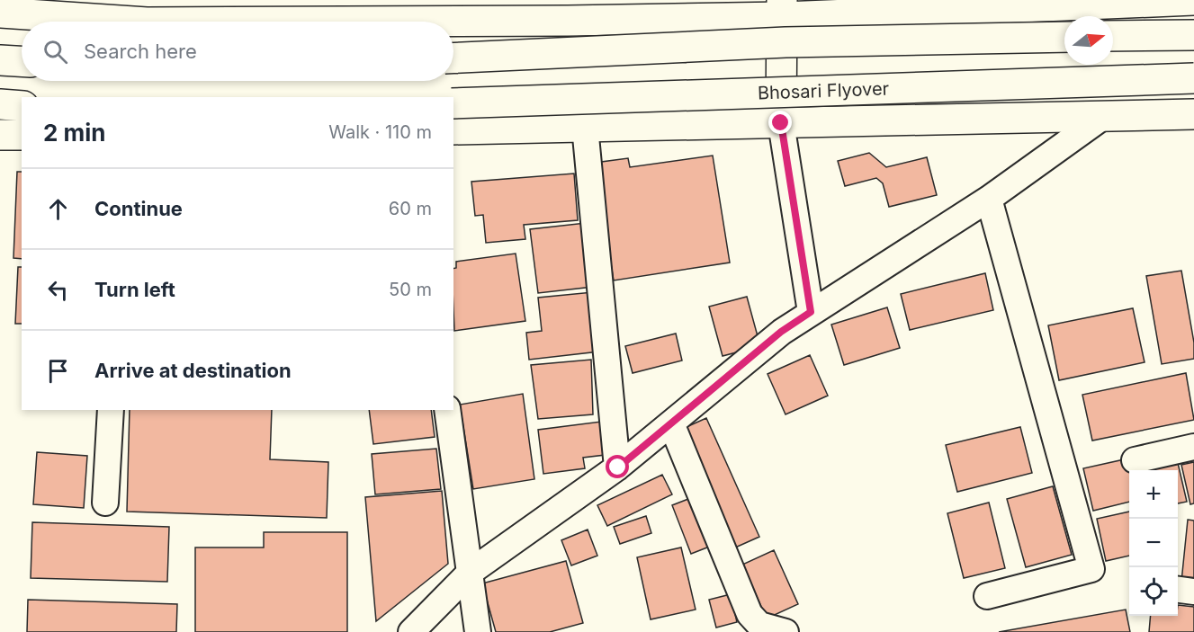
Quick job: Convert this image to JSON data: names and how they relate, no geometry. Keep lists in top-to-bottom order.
{
  "streets": {
    "main road": ["Bhosari Flyover"]
  },
  "north": "right",
  "page": {
    "search": "Search here",
    "heading": ["2 min", "Walk · 110 m"],
    "list": [
      ["Continue", "60 m"],
      ["Turn left", "50 m"],
      "Arrive at destination"
    ],
    "map_buttons": ["+", "−"]
  }
}
